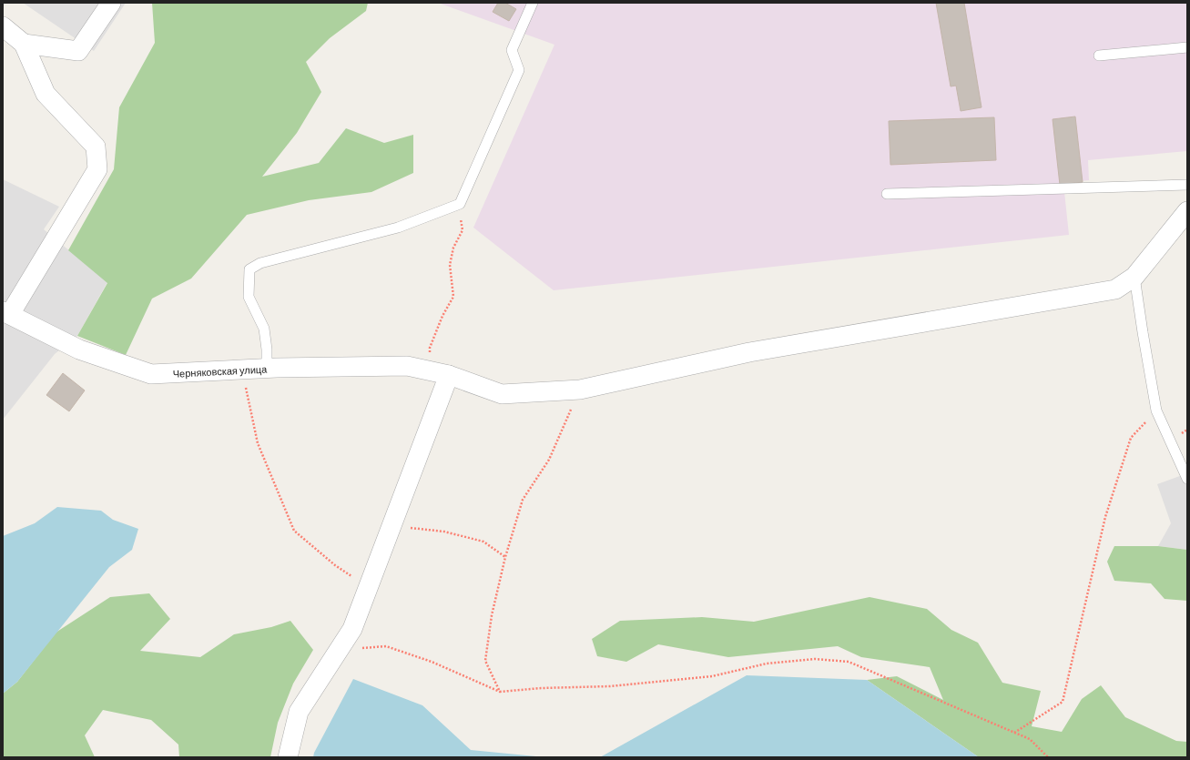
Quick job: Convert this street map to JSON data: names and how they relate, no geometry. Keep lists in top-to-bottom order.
{
  "streets": {
    "street": ["Черняковская улица"]
  }
}
